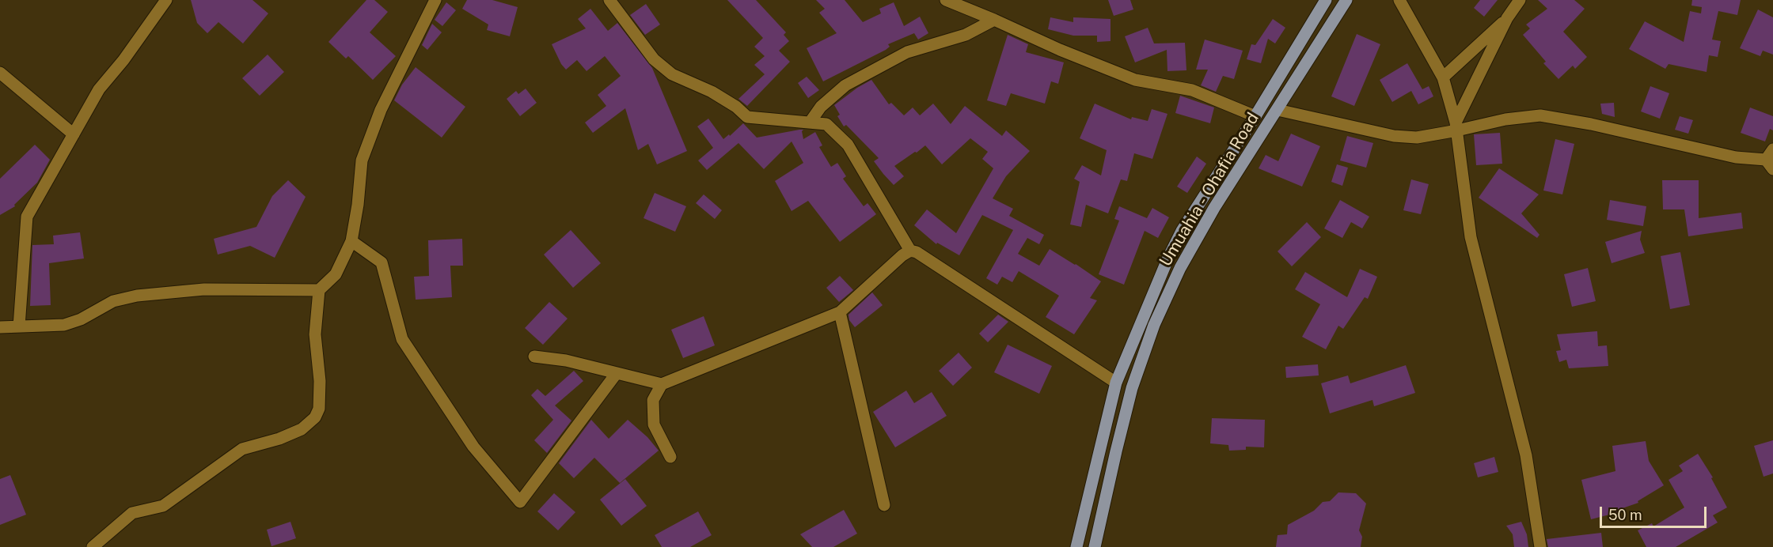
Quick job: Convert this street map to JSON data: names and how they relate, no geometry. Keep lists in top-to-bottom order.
{
  "streets": {
    "main road": ["Umuahia - Ohafia Road"]
  },
  "scale_bar": "50 m"
}
